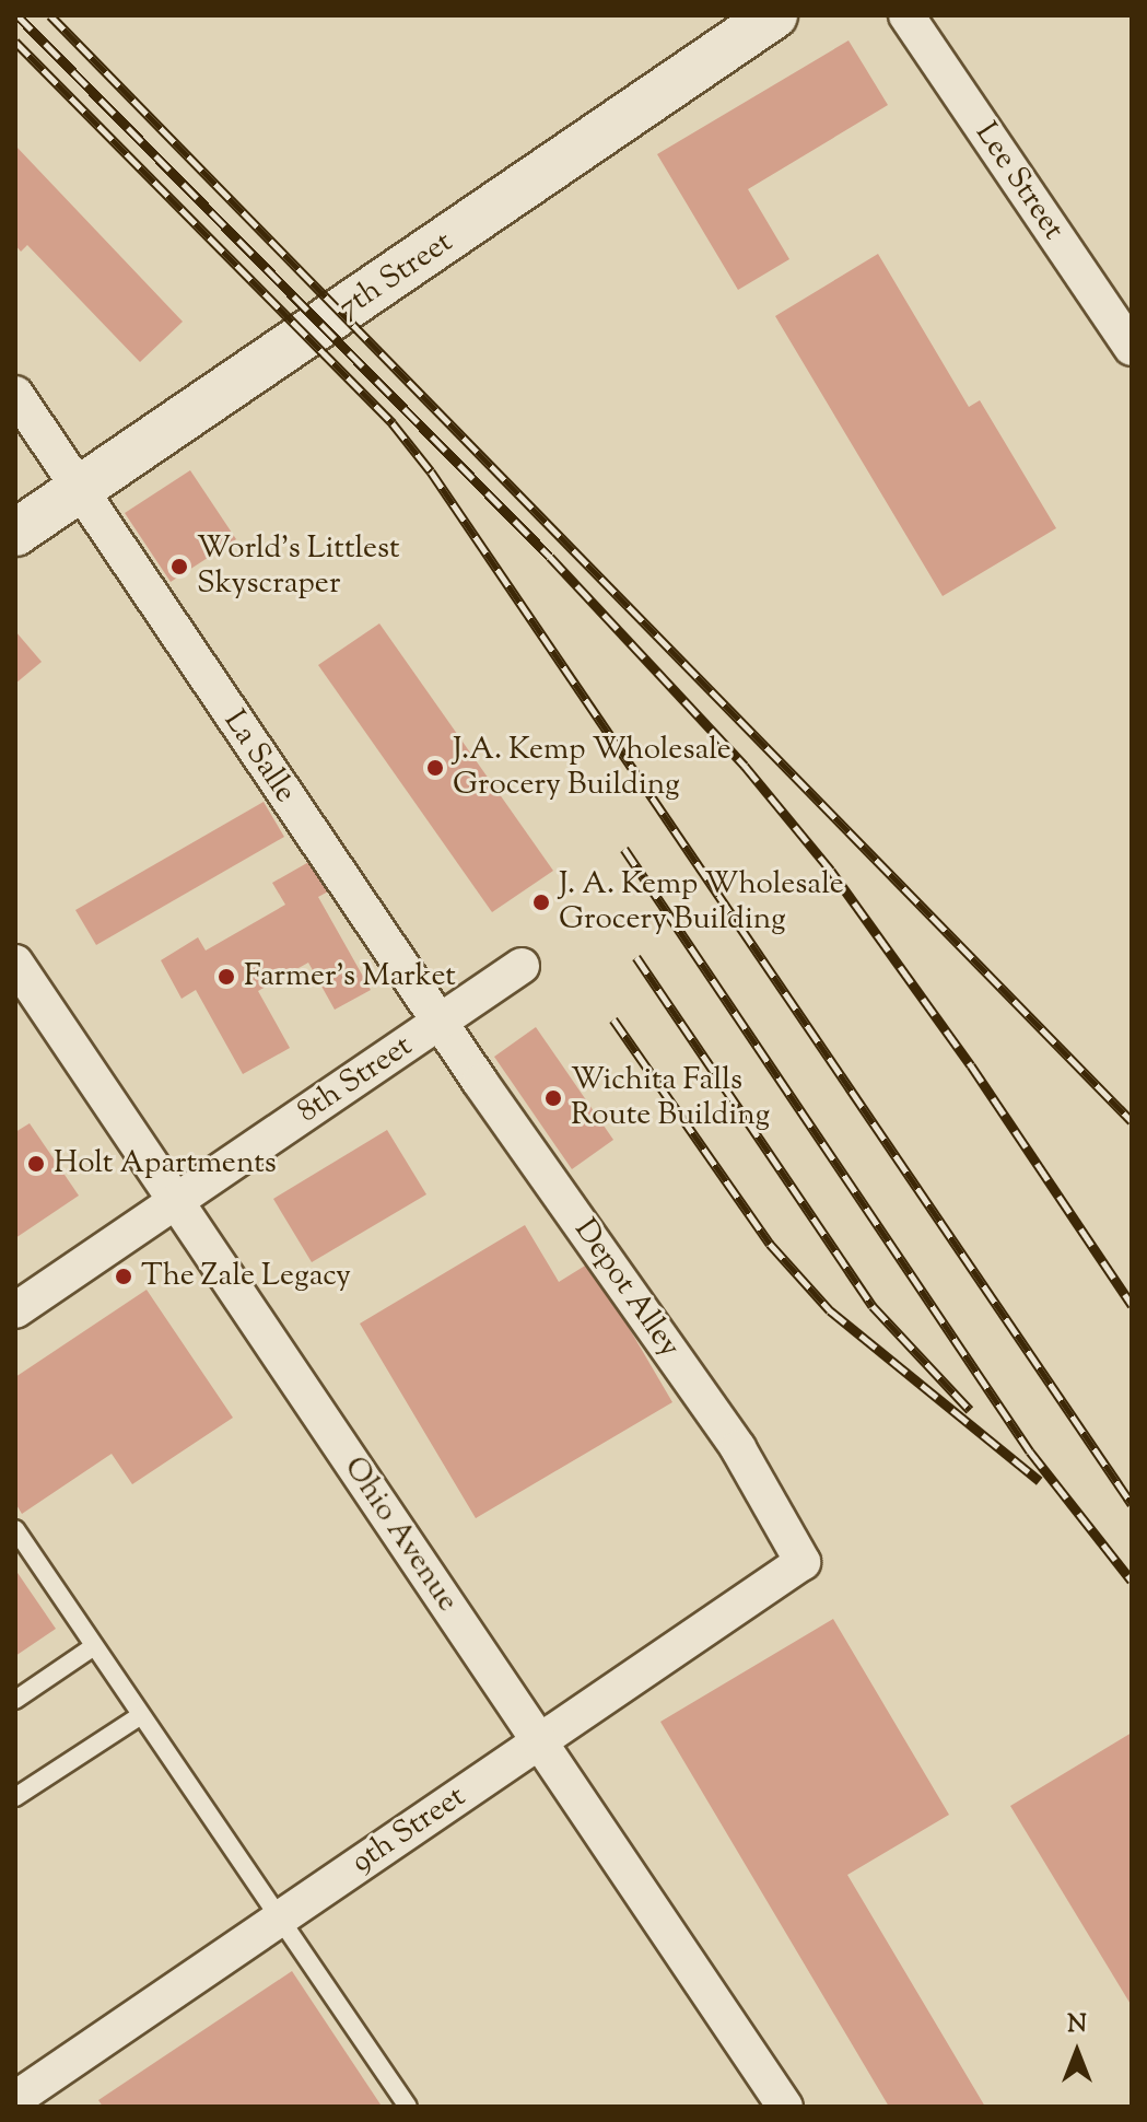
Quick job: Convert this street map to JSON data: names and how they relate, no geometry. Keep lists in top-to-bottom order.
{
  "streets": {
    "street": [
      "Lee Street",
      "7th Street",
      "La Salle",
      "8th Street",
      "Depot Alley",
      "Ohio Avenue",
      "9th Street"
    ]
  },
  "crossings": [
    ["7th Street", "La Salle"],
    ["La Salle", "8th Street"],
    ["La Salle", "Depot Alley"],
    ["8th Street", "Depot Alley"],
    ["8th Street", "Ohio Avenue"],
    ["Depot Alley", "9th Street"],
    ["Ohio Avenue", "9th Street"]
  ],
  "places": [
    "World's Littlest Skyscraper",
    "J.A. Kemp Wholesale Grocery Building",
    "J. A. Kemp Wholesale Grocery Building",
    "Farmer's Market",
    "Wichita Falls Route Building",
    "Holt Apartments",
    "The Zale Legacy"
  ],
  "north": "top"
}
